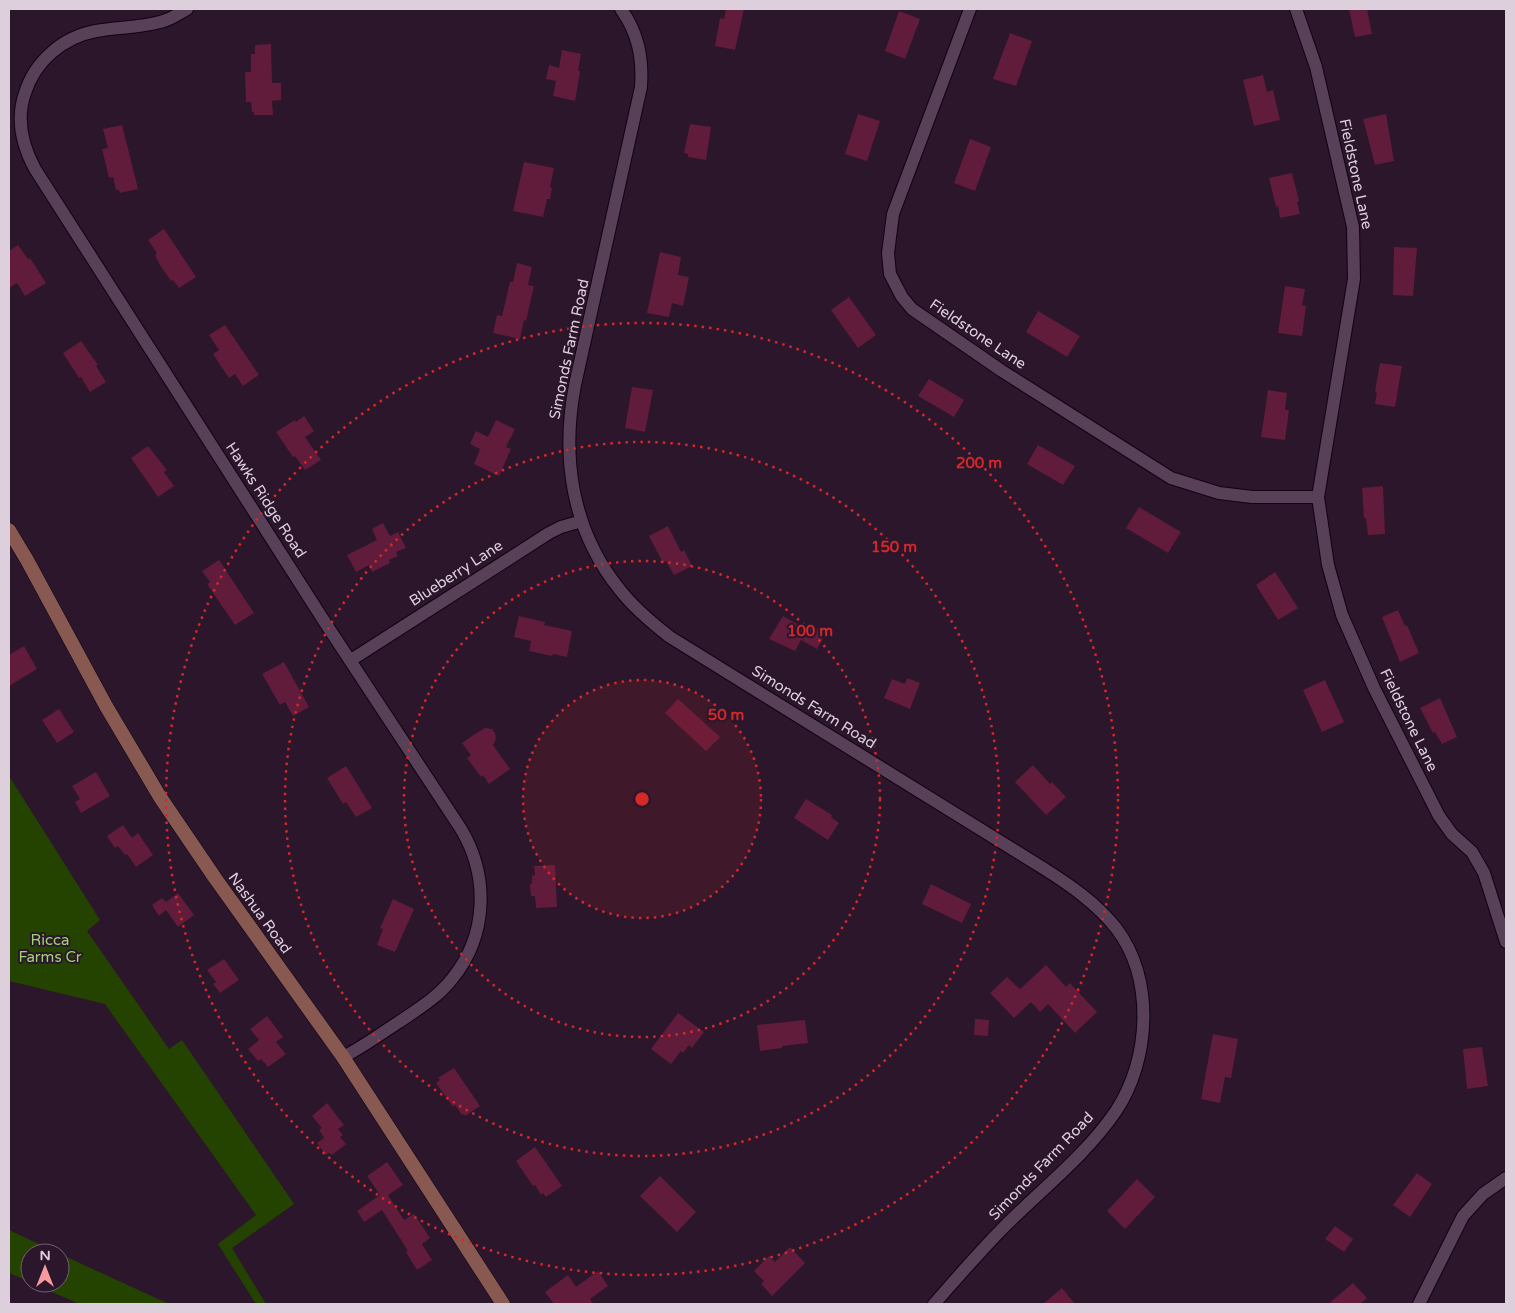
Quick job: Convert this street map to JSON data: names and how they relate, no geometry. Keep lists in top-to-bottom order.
{
  "streets": {
    "main road": ["Nashua Road"],
    "street": [
      "Fieldstone Lane",
      "Simonds Farm Road",
      "Hawks Ridge Road",
      "Blueberry Lane"
    ]
  },
  "crossings": [
    ["Simonds Farm Road", "Blueberry Lane"],
    ["Hawks Ridge Road", "Blueberry Lane"],
    ["Hawks Ridge Road", "Nashua Road"]
  ],
  "parks": ["Ricca Farms Cr"],
  "north": "top",
  "rings": [
    "200 m",
    "150 m",
    "100 m",
    "50 m"
  ]
}
